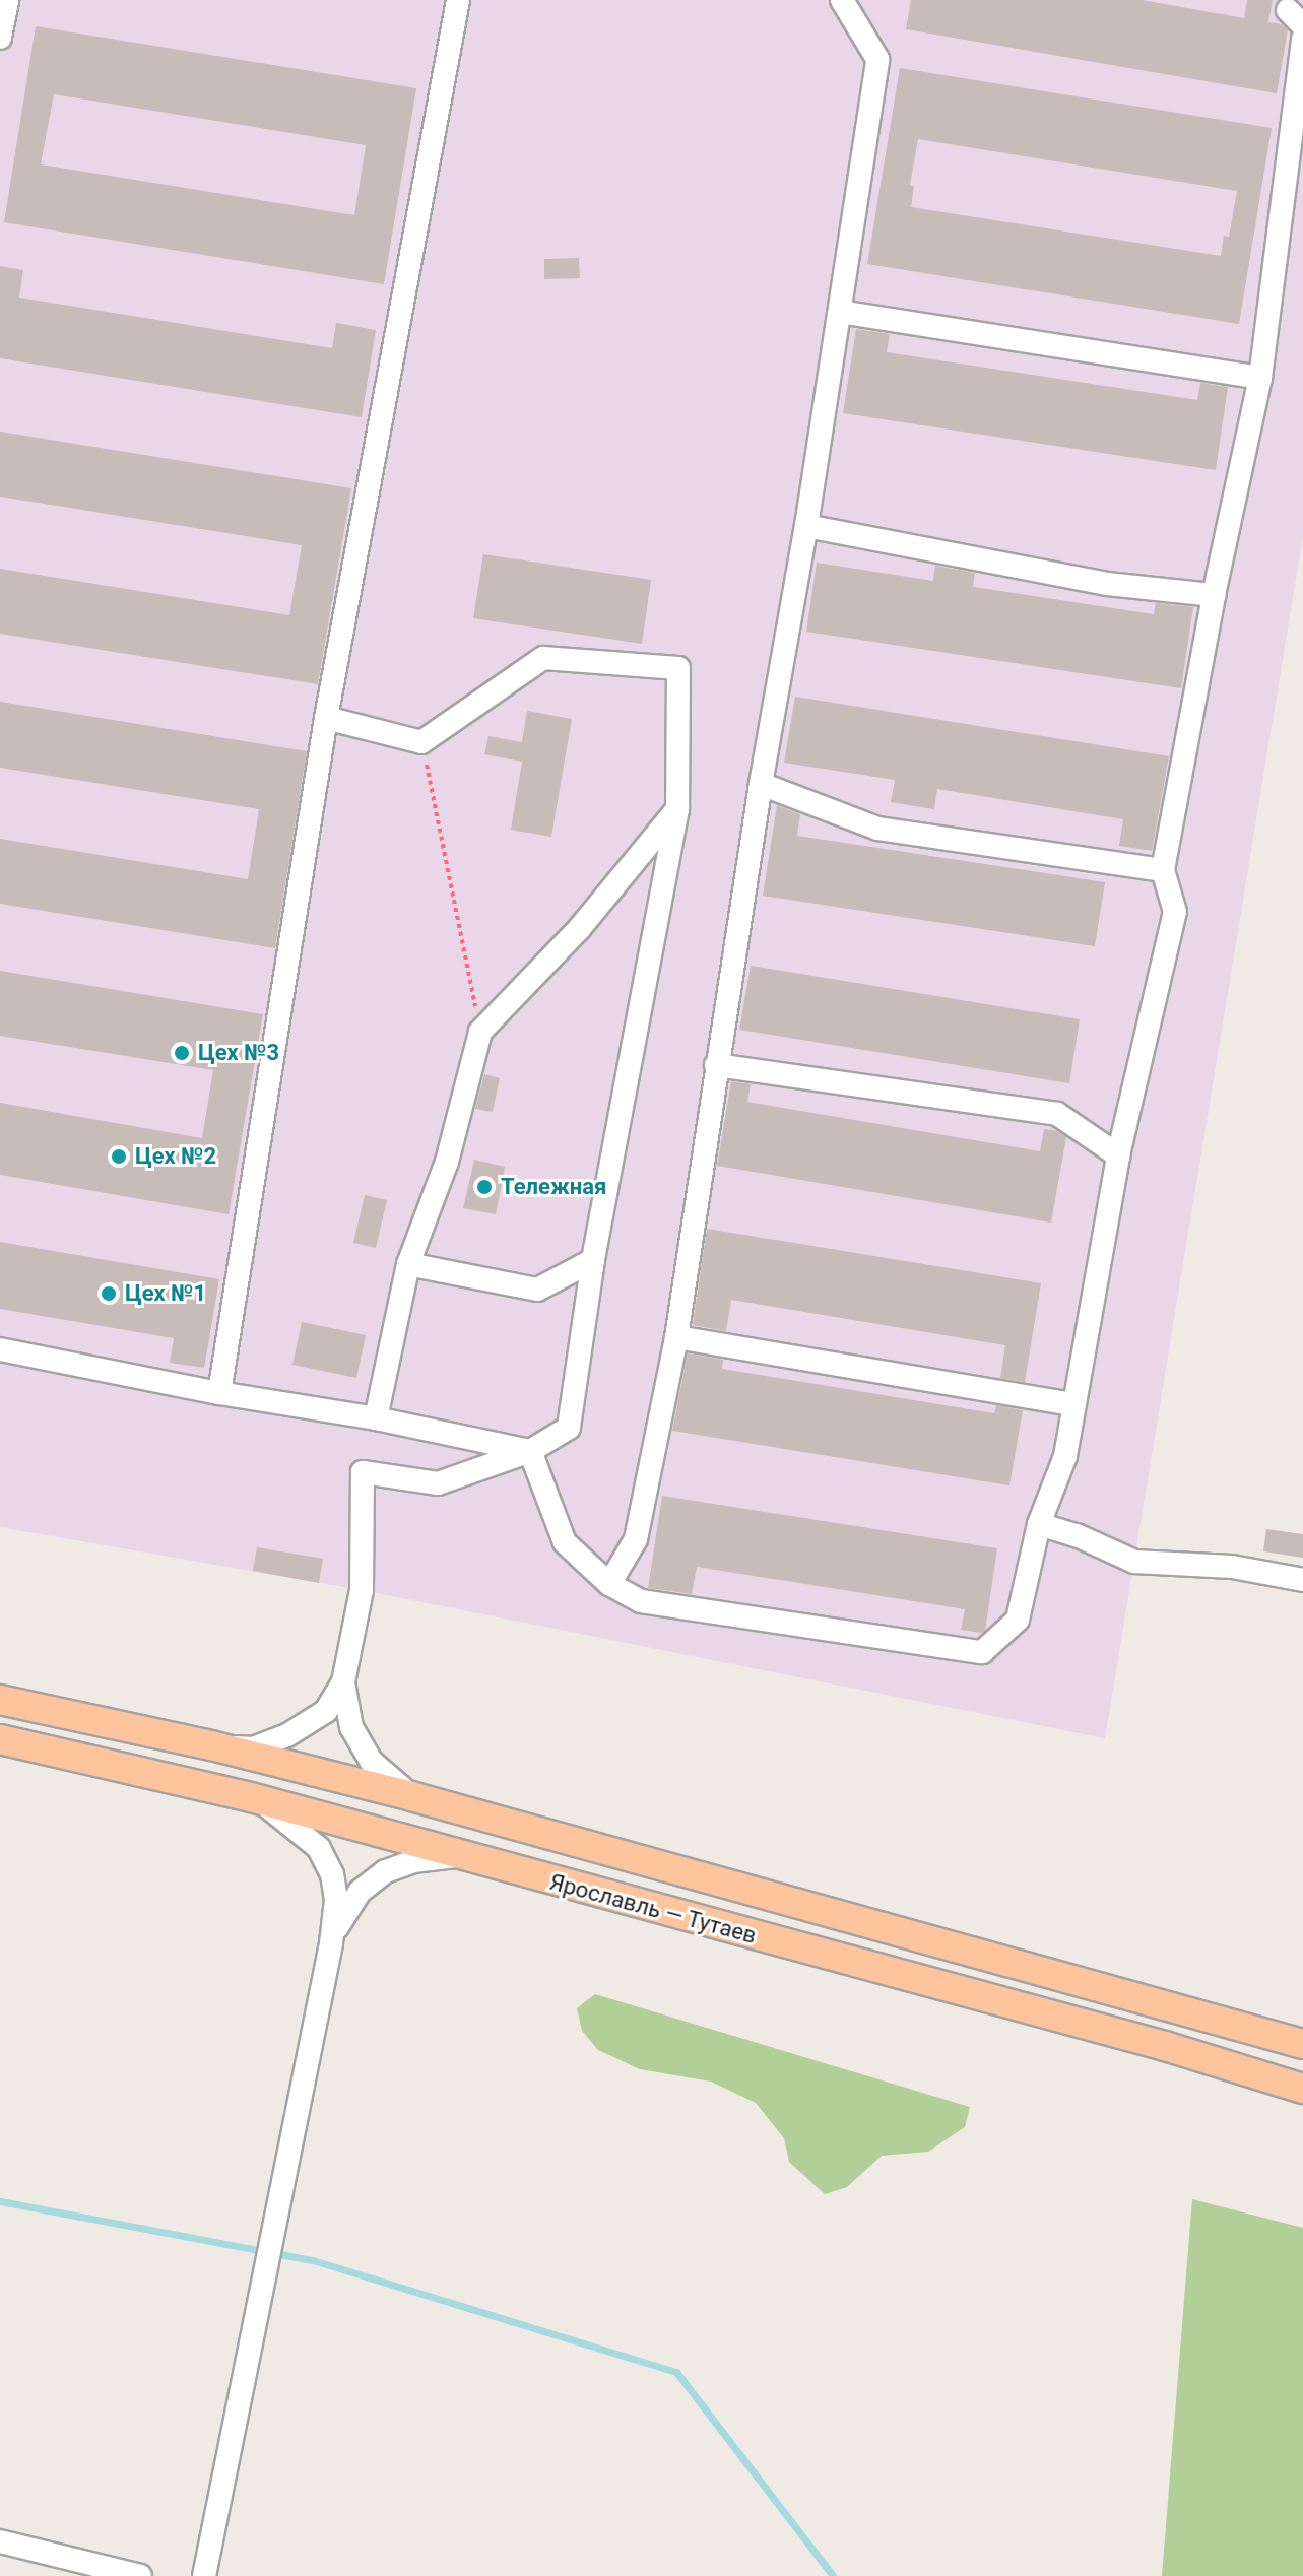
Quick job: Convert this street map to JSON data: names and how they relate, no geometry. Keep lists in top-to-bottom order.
{
  "streets": {
    "main road": ["Ярославль — Тутаев"]
  },
  "places": [
    "Цех №3",
    "Цех №2",
    "Тележная",
    "Цех №1"
  ]
}
